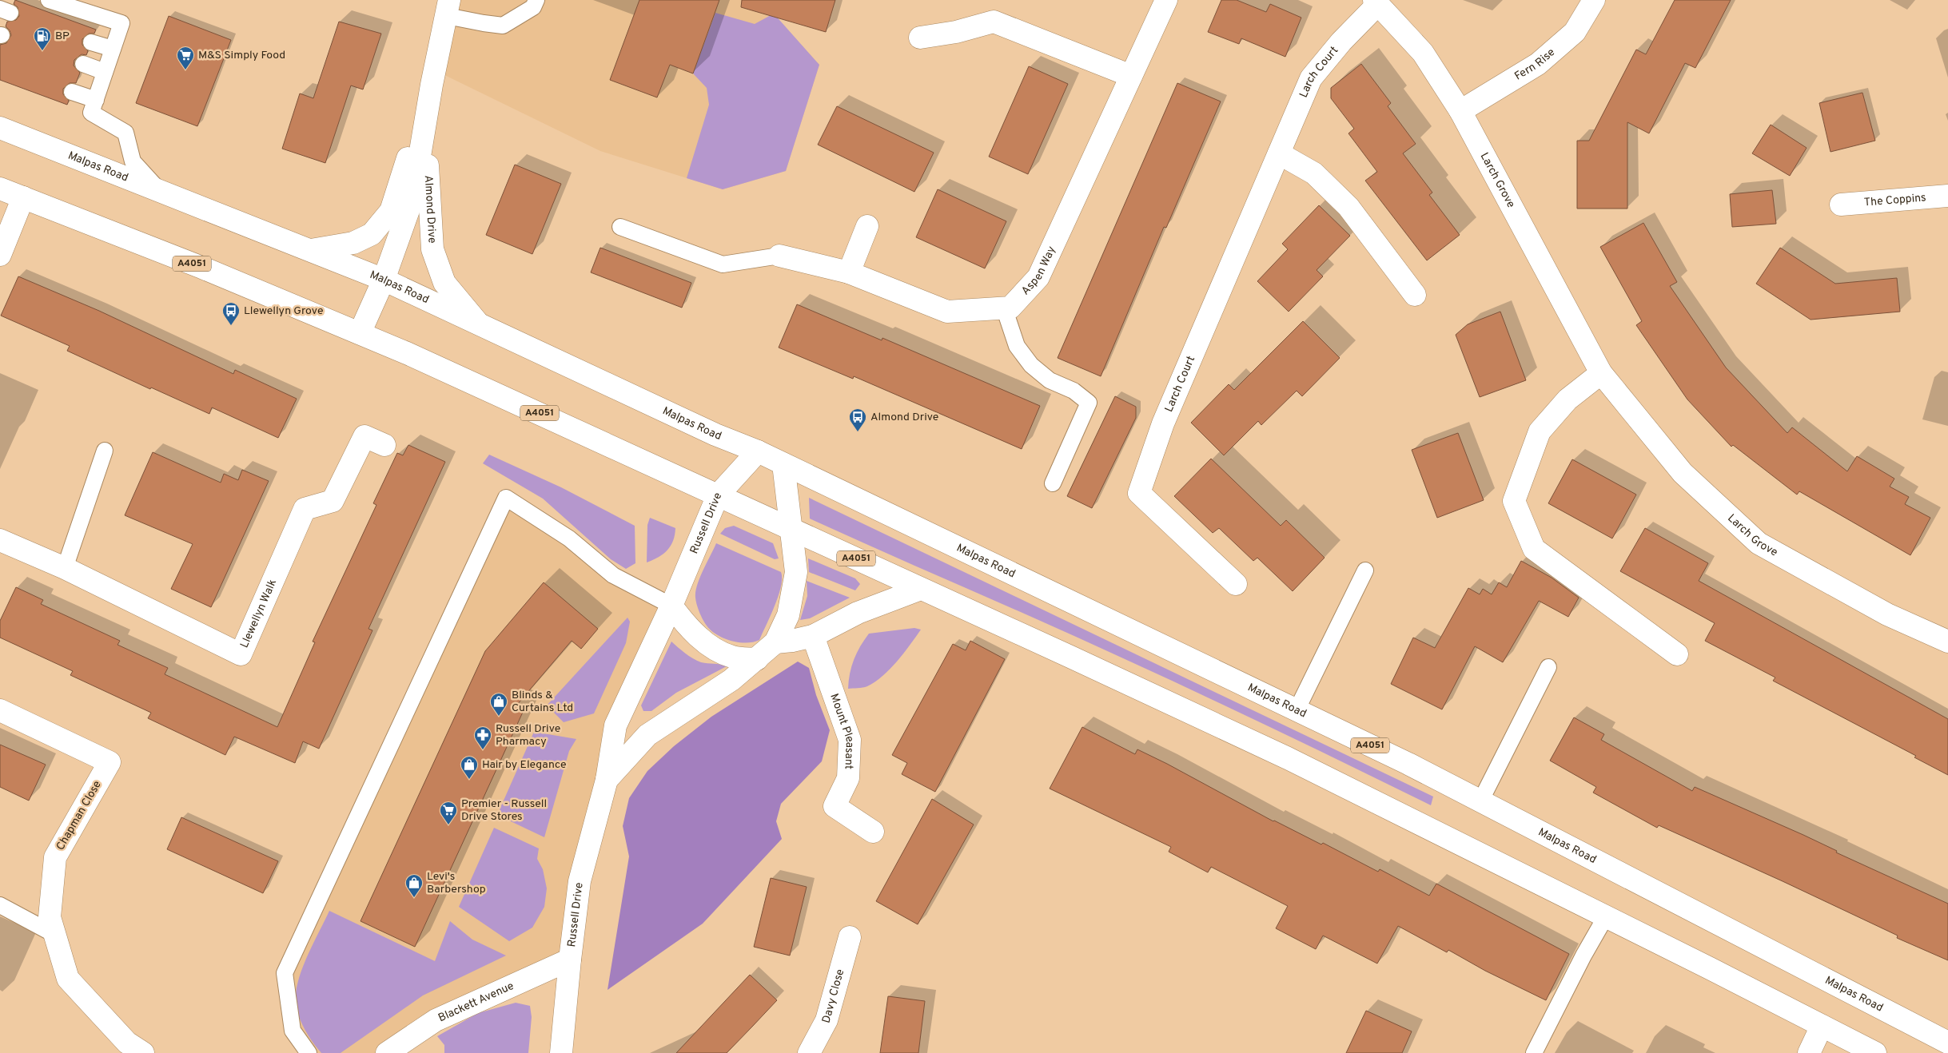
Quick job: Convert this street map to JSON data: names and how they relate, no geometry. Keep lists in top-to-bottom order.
{
  "streets": {
    "street": [
      "Fern Rise",
      "Larch Court",
      "Malpas Road",
      "Larch Grove",
      "The Coppins",
      "Almond Drive",
      "A4051",
      "Aspen Way",
      "Russell Drive",
      "Llewellyn Walk",
      "Mount Pleasant",
      "Chapman Close",
      "Davy Close",
      "Blackett Avenue"
    ]
  },
  "crossings": [
    ["Fern Rise", "Larch Grove"],
    ["Larch Court", "Larch Grove"],
    ["Malpas Road", "Almond Drive"],
    ["Malpas Road", "Russell Drive"],
    ["Almond Drive", "A4051"],
    ["A4051", "Russell Drive"],
    ["Russell Drive", "Blackett Avenue"]
  ],
  "places": {
    "fuel station": ["BP"],
    "supermarket": ["M&S Simply Food", "Premier - Russell Drive Stores"],
    "bus stop": ["Llewellyn Grove", "Almond Drive"],
    "shop": ["Blinds & Curtains Ltd", "Hair by Elegance", "Levi's Barbershop"],
    "pharmacy": ["Russell Drive Pharmacy"]
  }
}
